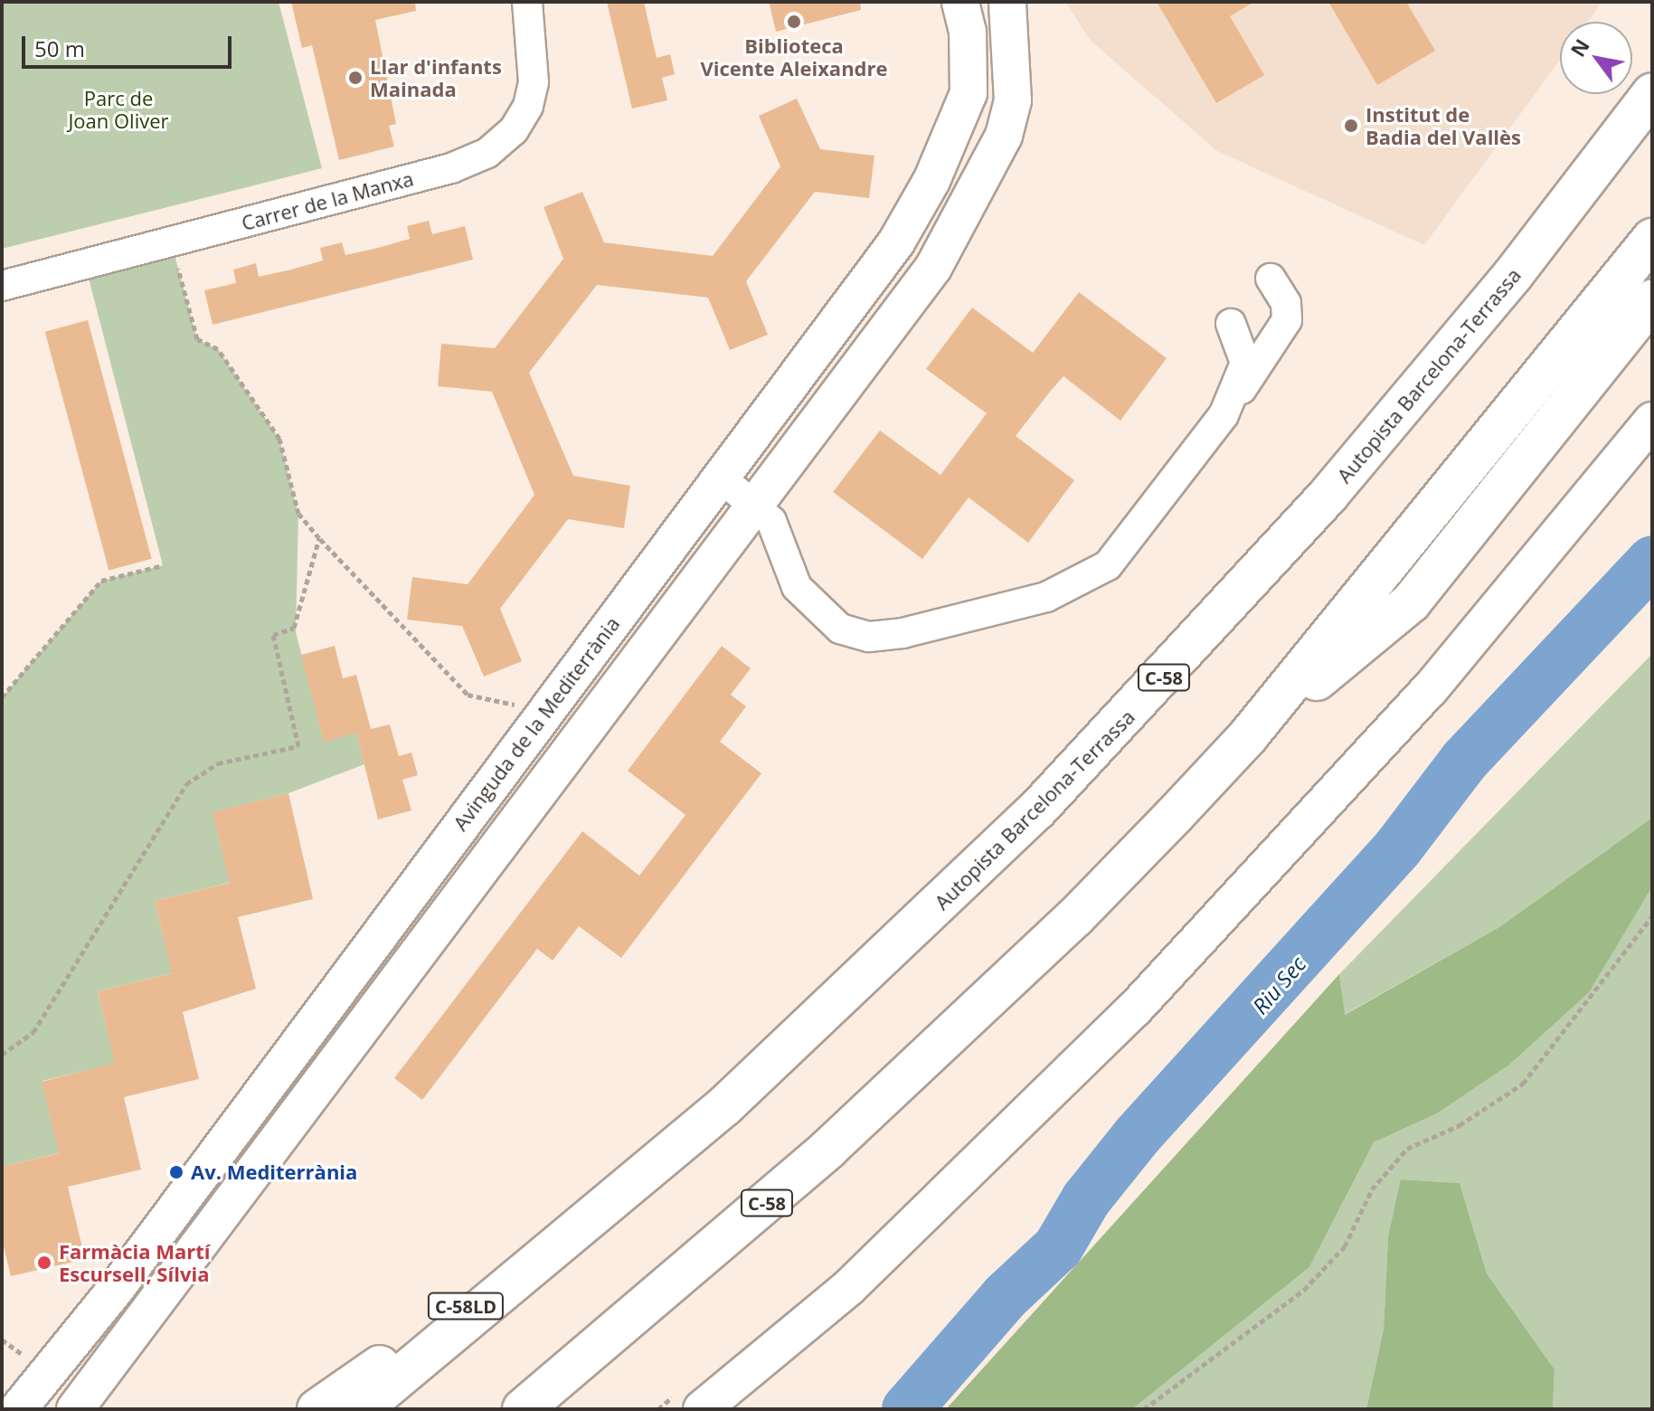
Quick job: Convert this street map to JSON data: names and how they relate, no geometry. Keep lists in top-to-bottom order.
{
  "streets": {
    "highway": ["Autopista Barcelona-Terrassa", "C-58", "C-58LD"],
    "street": ["Carrer de la Manxa", "Avinguda de la Mediterrània"]
  },
  "crossings": [
    ["Autopista Barcelona-Terrassa", "C-58LD"]
  ],
  "water": ["Riu Sec"],
  "parks": ["Parc de Joan Oliver"],
  "places": [
    "Biblioteca Vicente Aleixandre",
    "Llar d'infants Mainada",
    "Institut de Badia del Vallès",
    "Av. Mediterrània",
    "Farmàcia Martí Escursell, Sílvia"
  ],
  "scale_bar": "50 m",
  "north": "top left"
}
